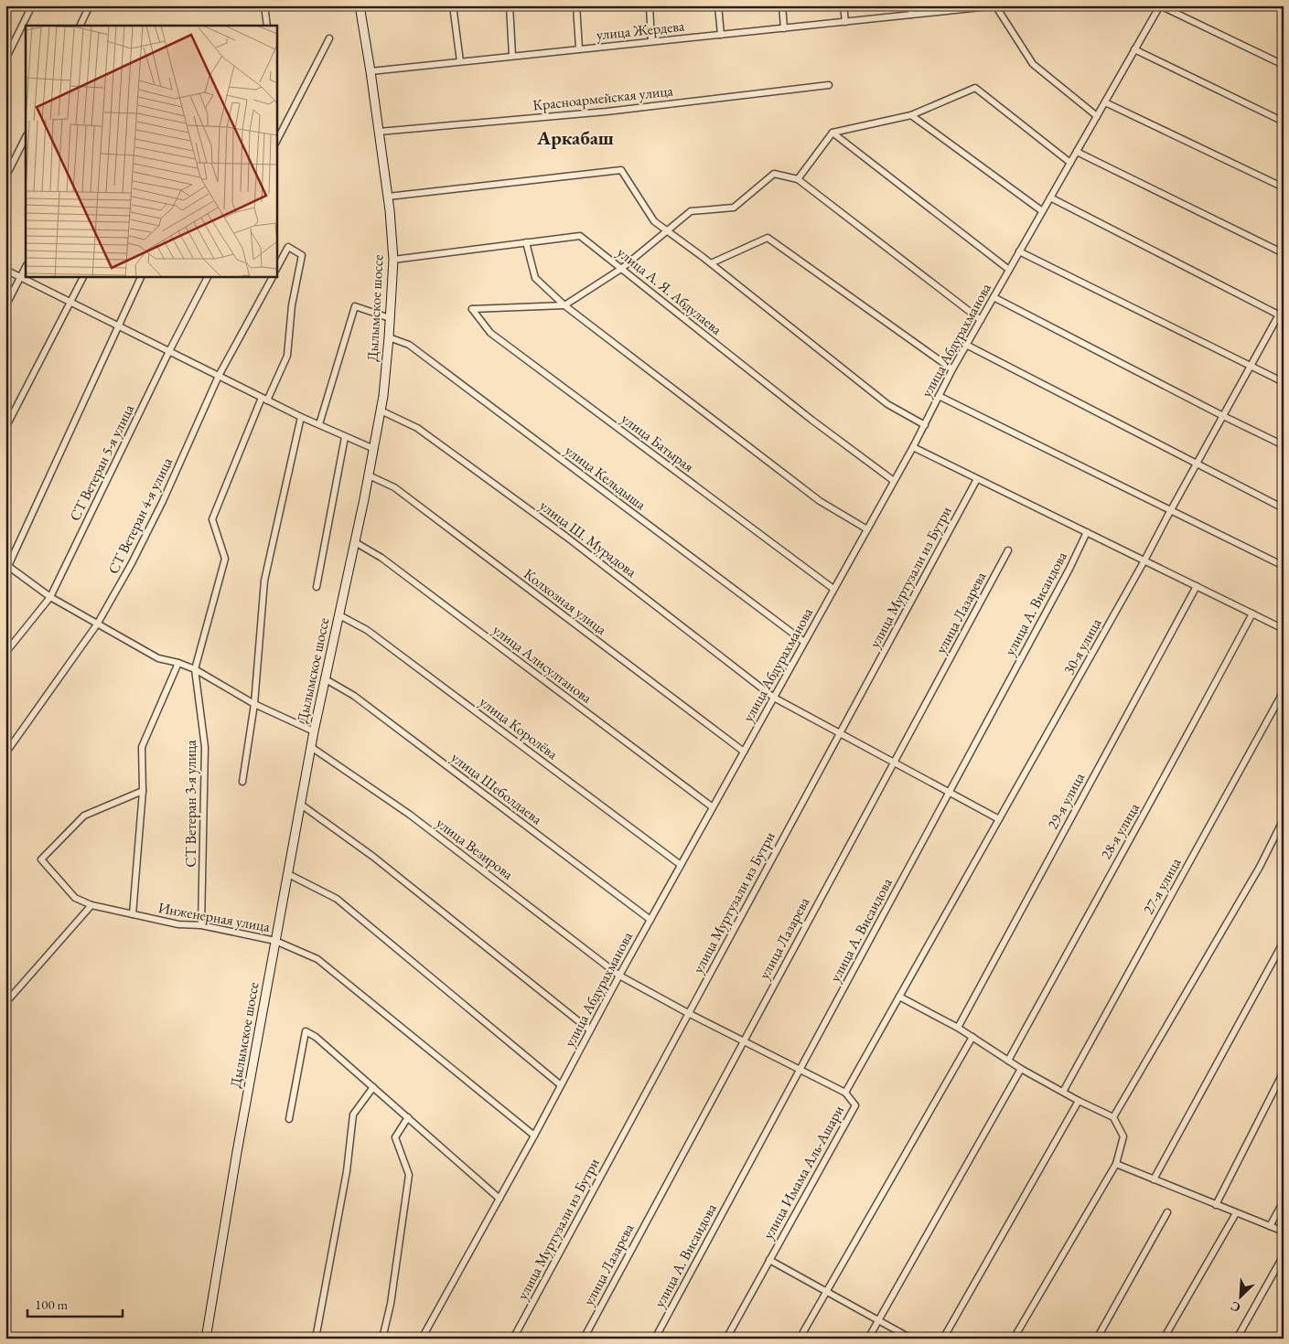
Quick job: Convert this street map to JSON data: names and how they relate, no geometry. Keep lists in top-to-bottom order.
{
  "streets": {
    "main road": ["Дылымское шоссе"],
    "street": [
      "улица Жердева",
      "Красноармейская улица",
      "улица А. Я. Абдулаева",
      "улица Абдурахманова",
      "улица Батырая",
      "СТ Ветеран 5-я улица",
      "улица Кельдыша",
      "СТ Ветеран 4-я улица",
      "улица Ш. Мурадова",
      "улица Муртузали из Бутри",
      "Колхозная улица",
      "улица А. Висаидова",
      "улица Лазарева",
      "30-я улица",
      "улица Алисултанова",
      "улица Королёва",
      "улица Шеболдаева",
      "29-я улица",
      "СТ Ветеран 3-я улица",
      "28-я улица",
      "улица Везирова",
      "27-я улица",
      "Инженерная улица",
      "улица Имама Аль-Ашари"
    ]
  },
  "crossings": [
    ["улица Жердева", "Дылымское шоссе"],
    ["Красноармейская улица", "Дылымское шоссе"],
    ["улица А. Я. Абдулаева", "Дылымское шоссе"],
    ["улица А. Я. Абдулаева", "улица Абдурахманова"],
    ["Дылымское шоссе", "улица Кельдыша"],
    ["Дылымское шоссе", "улица Ш. Мурадова"],
    ["Дылымское шоссе", "Колхозная улица"],
    ["Дылымское шоссе", "улица Алисултанова"],
    ["Дылымское шоссе", "улица Королёва"],
    ["Дылымское шоссе", "улица Шеболдаева"],
    ["Дылымское шоссе", "улица Везирова"],
    ["Дылымское шоссе", "Инженерная улица"],
    ["улица Абдурахманова", "улица Батырая"],
    ["улица Абдурахманова", "улица Кельдыша"],
    ["улица Абдурахманова", "улица Ш. Мурадова"],
    ["улица Абдурахманова", "Колхозная улица"],
    ["улица Абдурахманова", "улица Алисултанова"],
    ["улица Абдурахманова", "улица Королёва"],
    ["улица Абдурахманова", "улица Шеболдаева"],
    ["улица Абдурахманова", "улица Везирова"],
    ["улица Абдурахманова", "Инженерная улица"],
    ["улица Ш. Мурадова", "улица Муртузали из Бутри"],
    ["улица Ш. Мурадова", "улица А. Висаидова"],
    ["улица Ш. Мурадова", "улица Лазарева"],
    ["улица Ш. Мурадова", "30-я улица"],
    ["улица Муртузали из Бутри", "улица Везирова"],
    ["улица А. Висаидова", "улица Везирова"],
    ["улица Лазарева", "улица Везирова"],
    ["30-я улица", "улица Имама Аль-Ашари"],
    ["СТ Ветеран 3-я улица", "Инженерная улица"],
    ["улица Везирова", "улица Имама Аль-Ашари"]
  ],
  "districts": ["Аркабаш"],
  "scale_bar": "100 m",
  "north": "bottom left"
}
